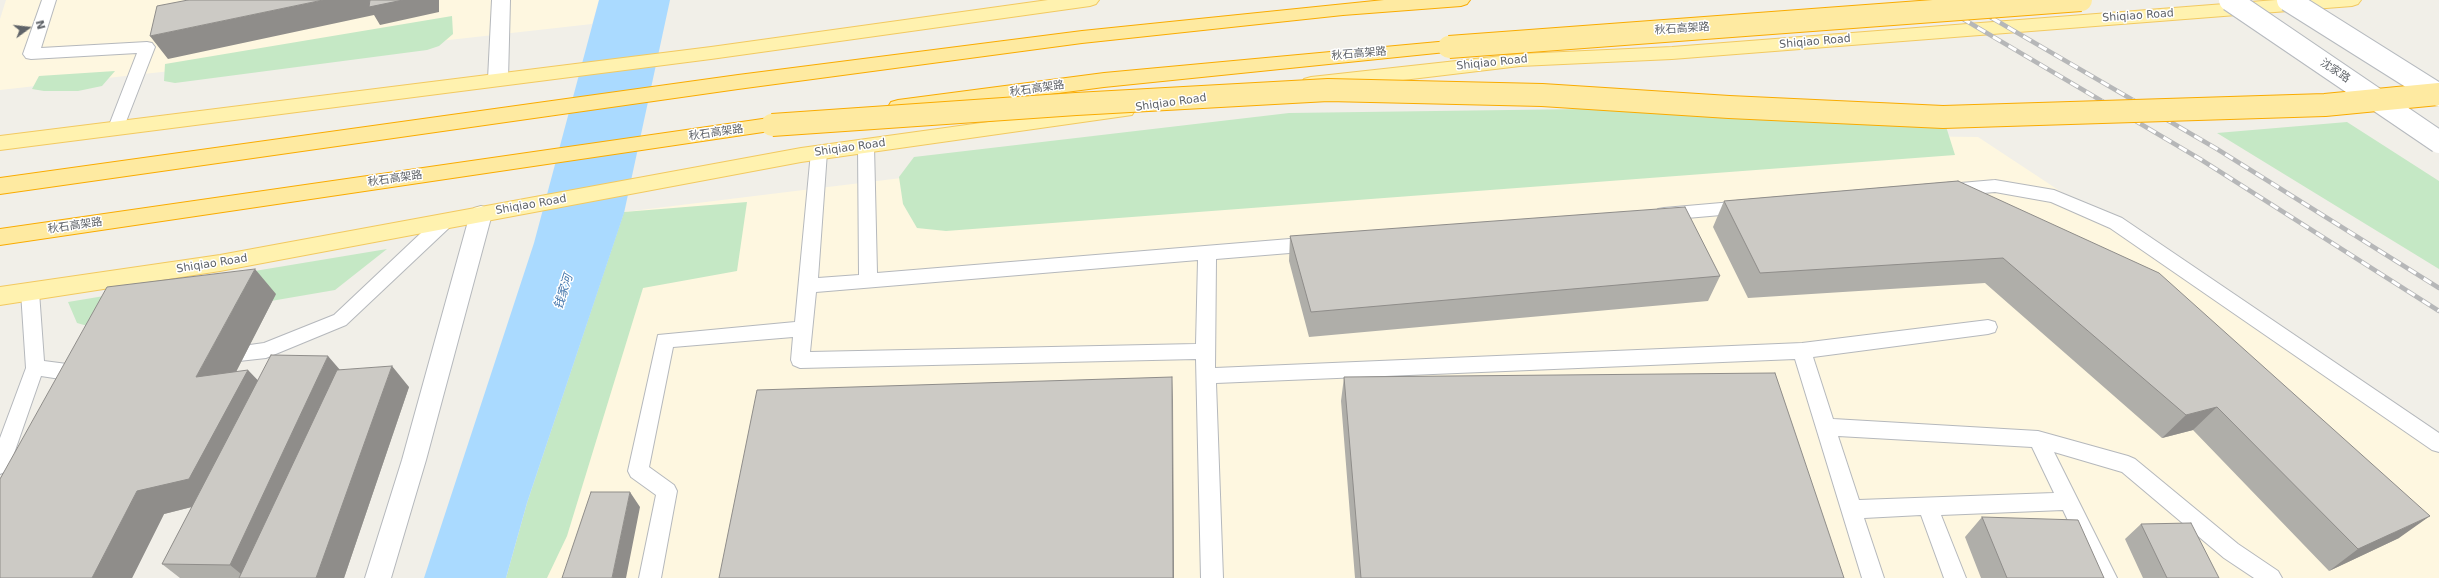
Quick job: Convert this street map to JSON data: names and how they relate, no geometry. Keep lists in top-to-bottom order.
{
  "streets": {
    "highway": ["秋石高架路"],
    "main road": ["Shiqiao Road"],
    "street": ["沈家路"]
  },
  "water": ["钱家河"],
  "north": "right"
}
